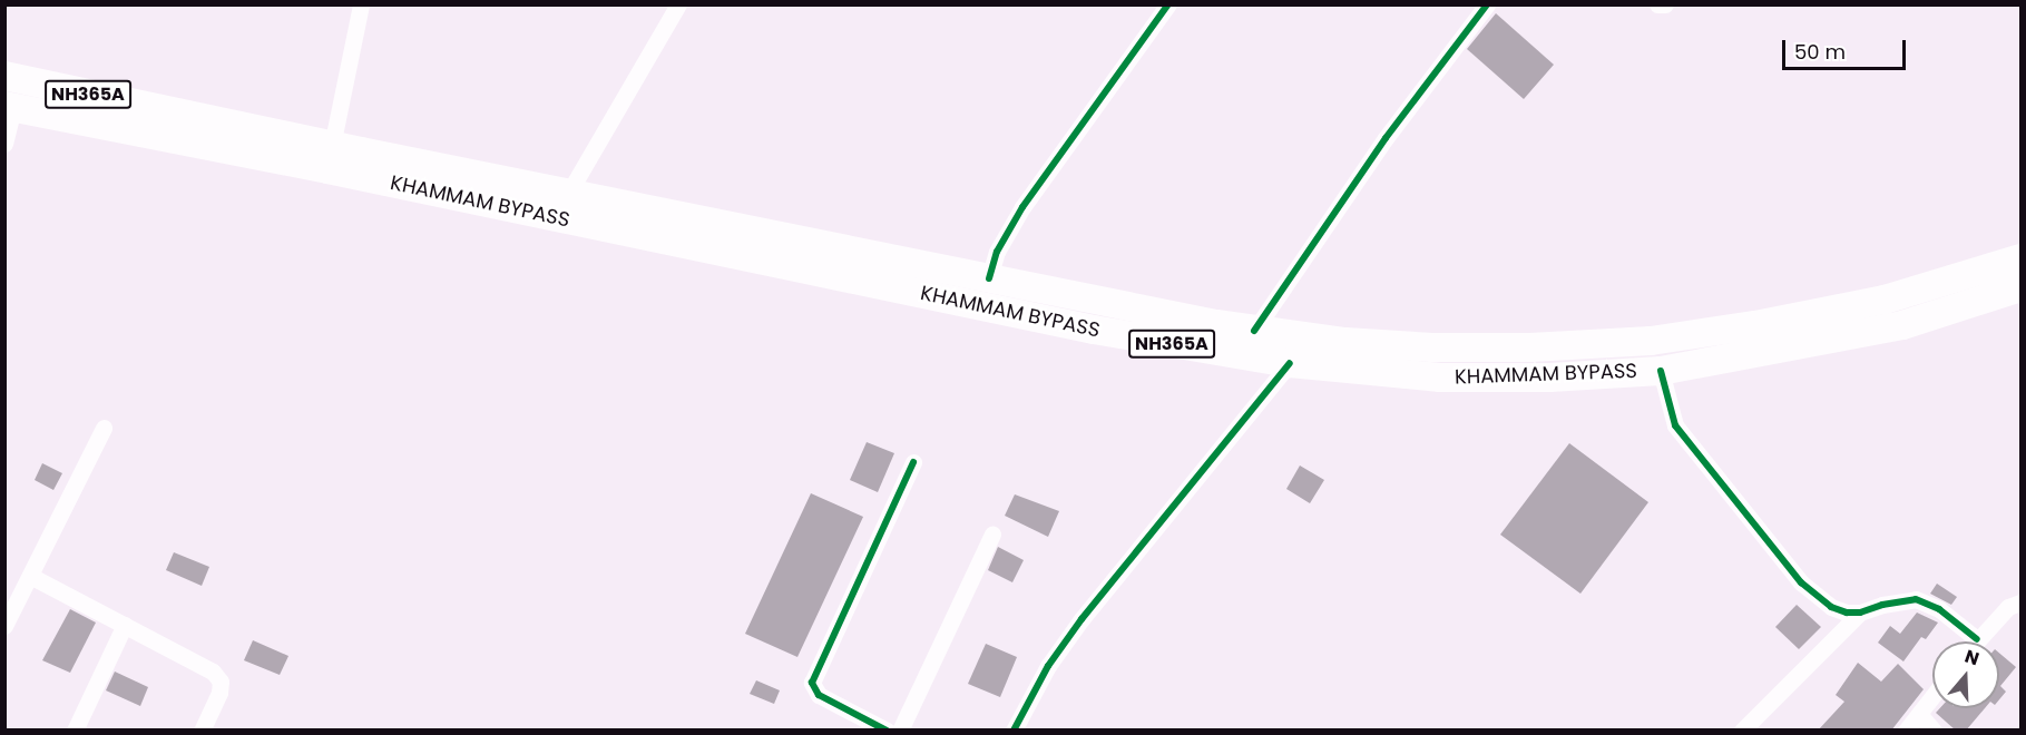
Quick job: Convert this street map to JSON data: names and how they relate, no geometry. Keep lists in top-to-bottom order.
{
  "streets": {
    "highway": ["NH365A", "KHAMMAM BYPASS"]
  },
  "scale_bar": "50 m",
  "north": "top"
}
